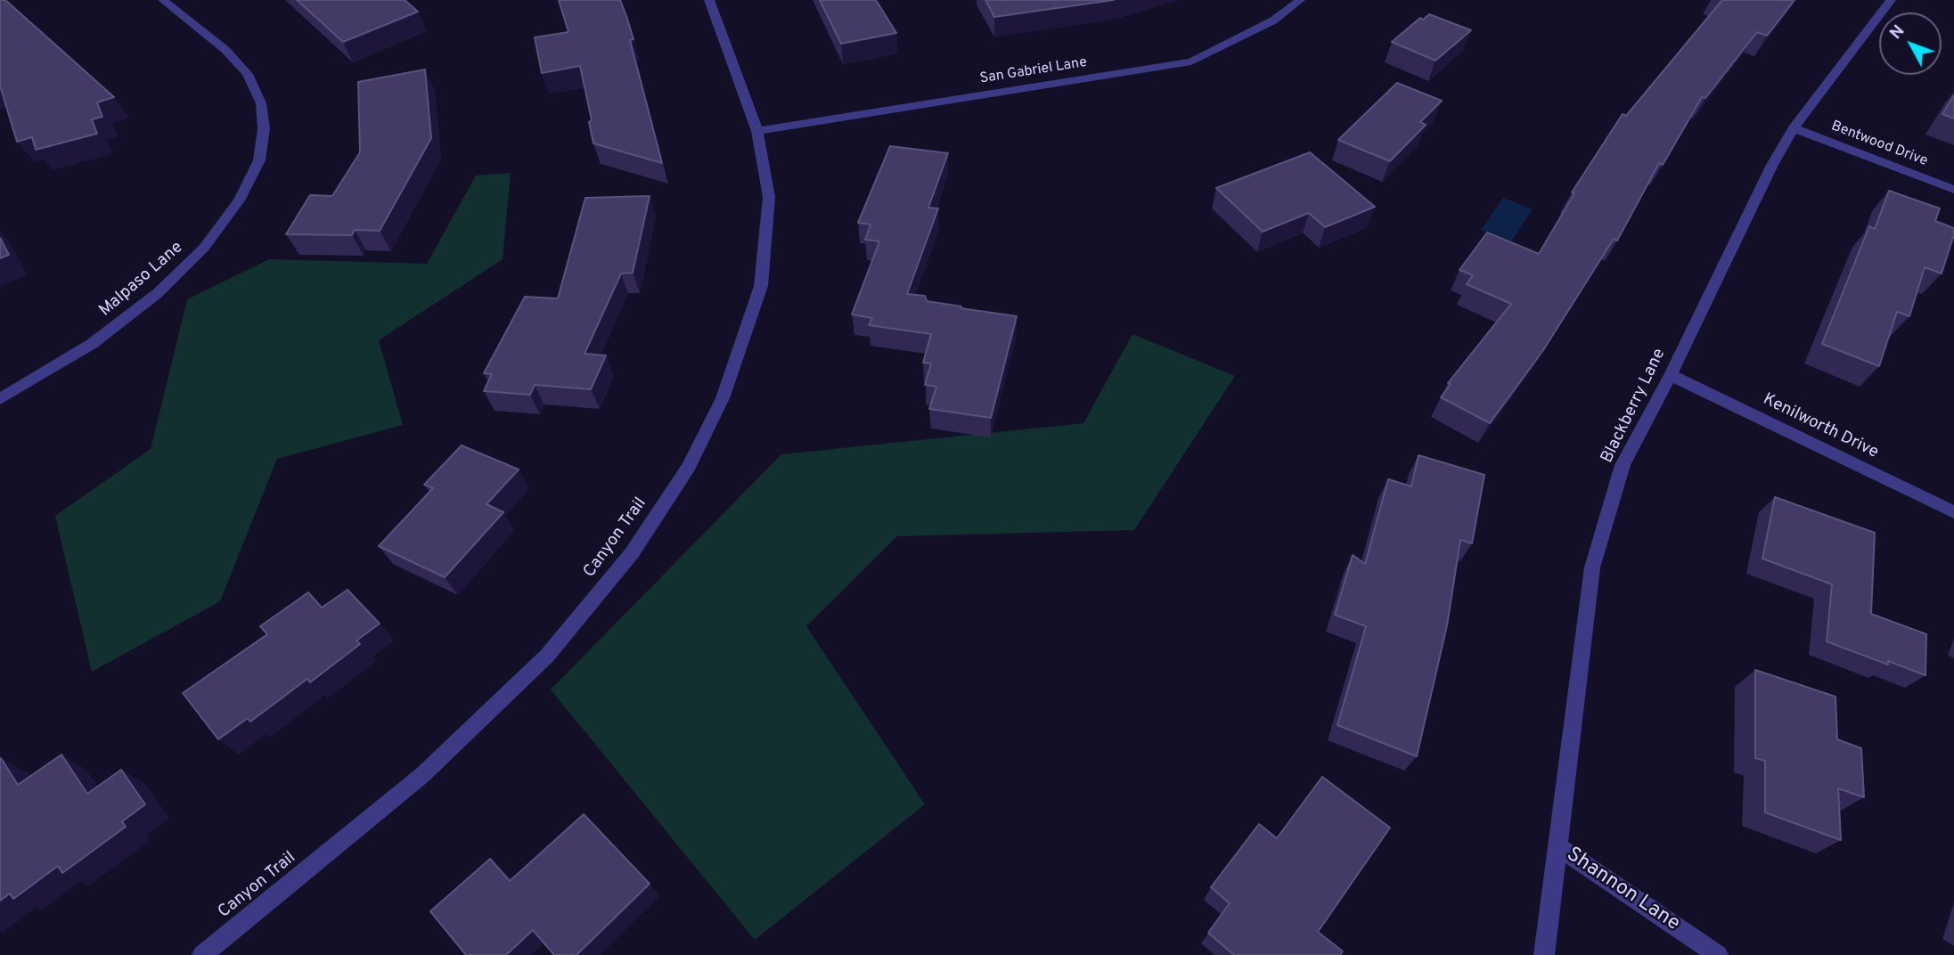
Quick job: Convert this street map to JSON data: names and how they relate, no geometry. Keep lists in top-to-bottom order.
{
  "streets": {
    "street": [
      "San Gabriel Lane",
      "Bentwood Drive",
      "Malpaso Lane",
      "Blackberry Lane",
      "Kenilworth Drive",
      "Canyon Trail",
      "Shannon Lane"
    ]
  },
  "crossings": [
    ["San Gabriel Lane", "Canyon Trail"],
    ["Bentwood Drive", "Blackberry Lane"],
    ["Blackberry Lane", "Kenilworth Drive"],
    ["Blackberry Lane", "Shannon Lane"]
  ],
  "north": "top left"
}
